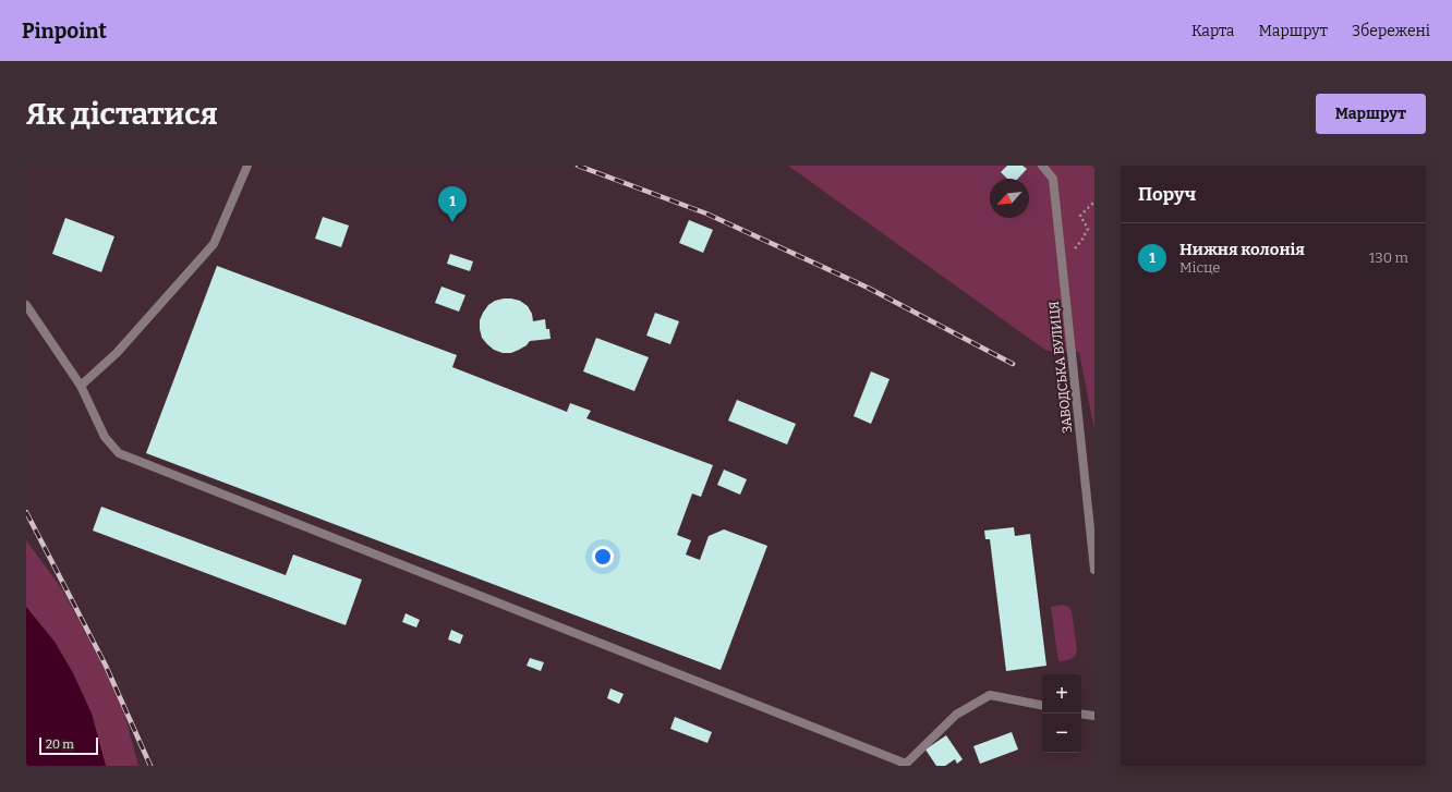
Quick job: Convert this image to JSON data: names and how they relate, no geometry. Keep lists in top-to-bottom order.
{
  "streets": {
    "street": ["ЗАВОДСЬКА ВУЛИЦЯ"]
  },
  "scale_bar": "20 m",
  "north": "bottom left",
  "page": {
    "header": "Pinpoint",
    "nav": ["Карта", "Маршрут", "Збережені"],
    "buttons": "Маршрут",
    "title": "Як дістатися",
    "heading": "Поруч",
    "pins": "1",
    "list": [
      {
        "mark": "1",
        "name": "Нижня колонія",
        "note": "Місце",
        "value": "130 m"
      }
    ],
    "map_buttons": ["+", "−"],
    "scale": "20 m"
  }
}
